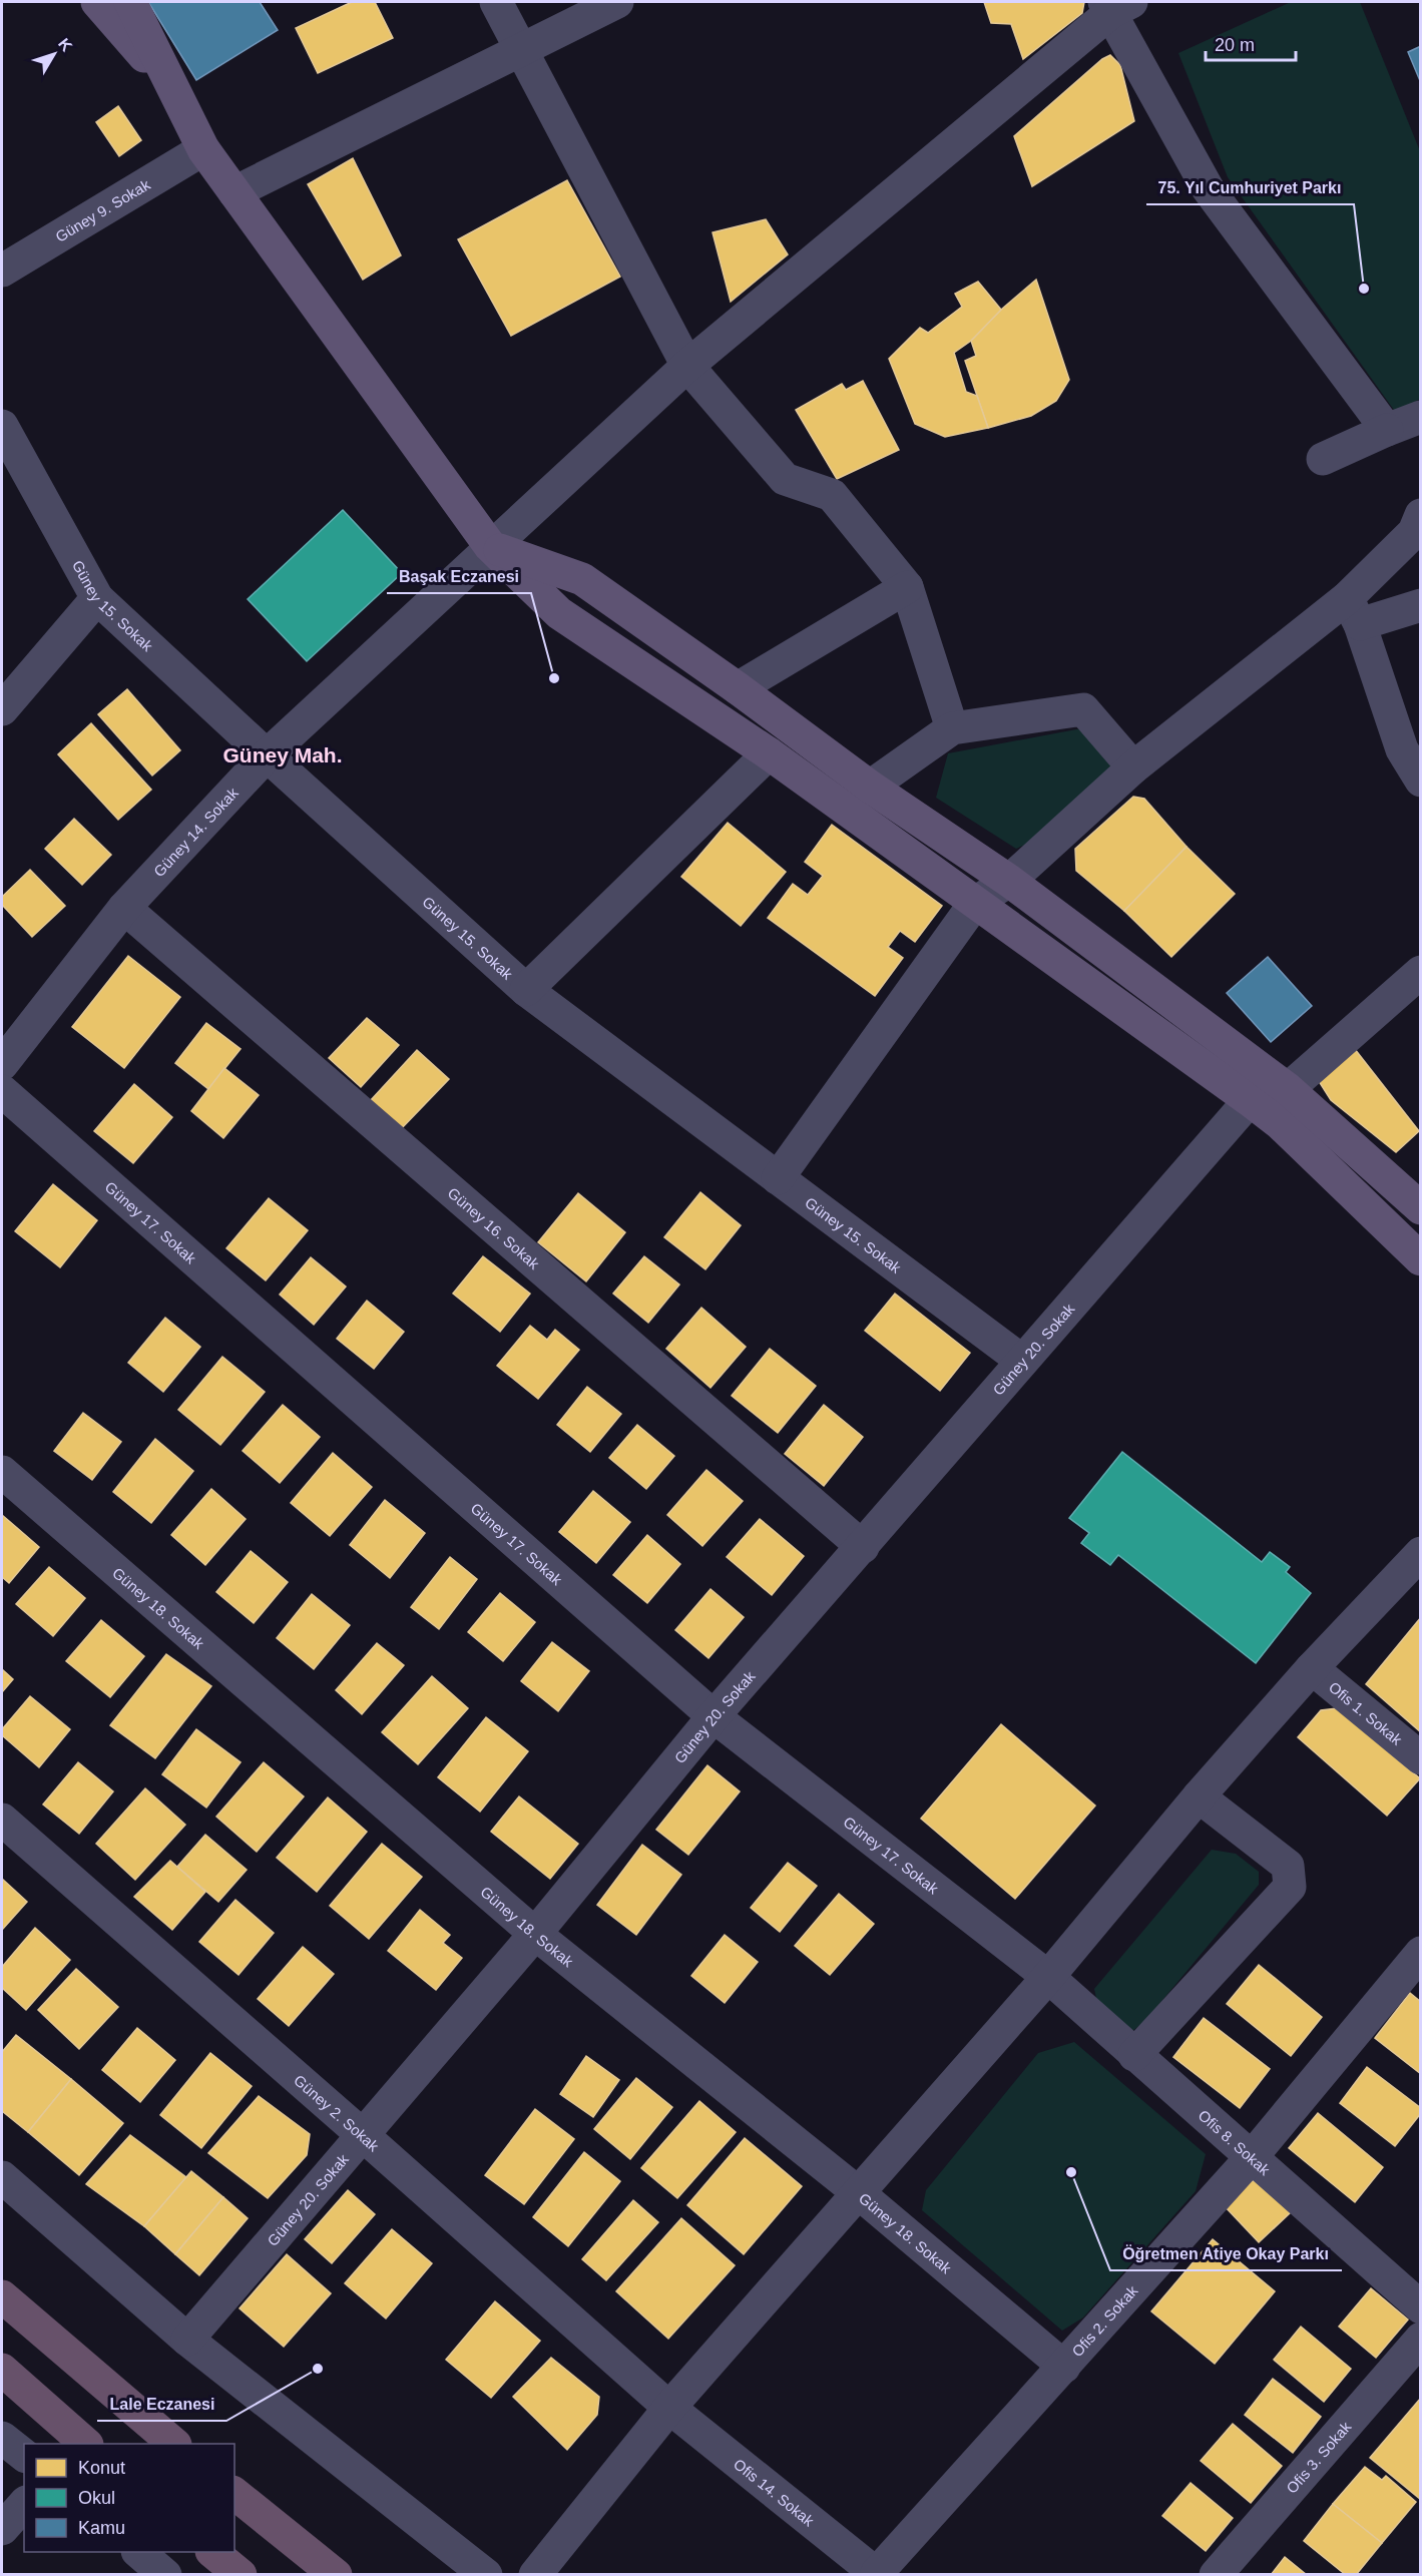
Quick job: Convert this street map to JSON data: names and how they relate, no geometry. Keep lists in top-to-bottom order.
{
  "streets": {
    "street": [
      "Güney 9. Sokak",
      "Güney 15. Sokak",
      "Güney 14. Sokak",
      "Güney 17. Sokak",
      "Güney 16. Sokak",
      "Güney 20. Sokak",
      "Güney 18. Sokak",
      "Ofis 1. Sokak",
      "Güney 2. Sokak",
      "Ofis 8. Sokak",
      "Ofis 2. Sokak",
      "Ofis 3. Sokak",
      "Ofis 14. Sokak"
    ]
  },
  "crossings": [
    ["Güney 15. Sokak", "Güney 14. Sokak"],
    ["Güney 15. Sokak", "Güney 20. Sokak"],
    ["Güney 14. Sokak", "Güney 16. Sokak"],
    ["Güney 17. Sokak", "Güney 20. Sokak"],
    ["Güney 17. Sokak", "Ofis 8. Sokak"],
    ["Güney 16. Sokak", "Güney 20. Sokak"],
    ["Güney 20. Sokak", "Güney 18. Sokak"],
    ["Güney 20. Sokak", "Güney 2. Sokak"],
    ["Güney 18. Sokak", "Ofis 2. Sokak"],
    ["Güney 2. Sokak", "Ofis 14. Sokak"],
    ["Ofis 8. Sokak", "Ofis 2. Sokak"],
    ["Ofis 2. Sokak", "Ofis 14. Sokak"]
  ],
  "districts": ["Güney Mah."],
  "places": [
    "75. Yıl Cumhuriyet Parkı",
    "Başak Eczanesi",
    "Öğretmen Atiye Okay Parkı",
    "Lale Eczanesi"
  ],
  "legend": ["Konut", "Okul", "Kamu"],
  "scale_bar": "20 m",
  "north": "top right"
}
